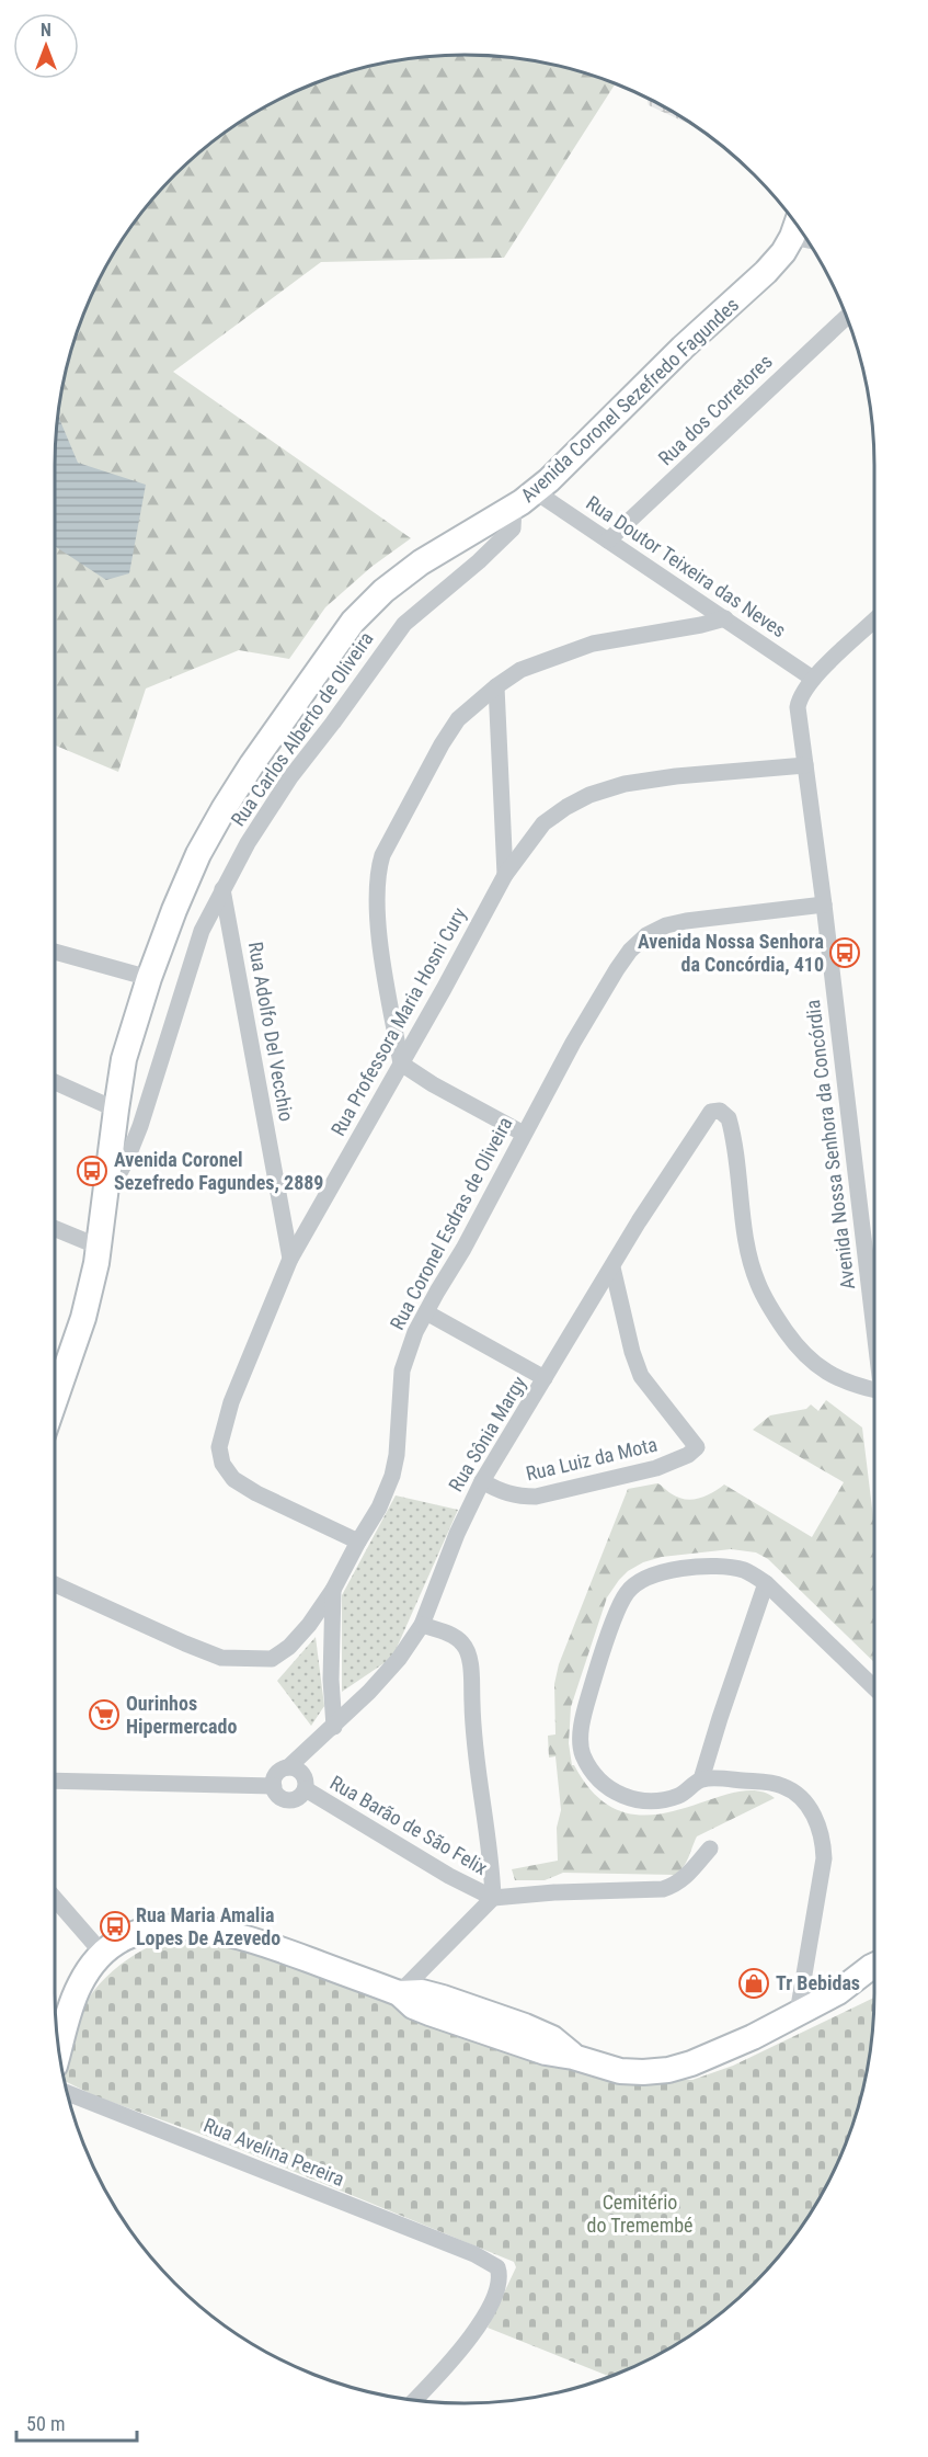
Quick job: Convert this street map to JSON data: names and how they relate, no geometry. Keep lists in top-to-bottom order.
{
  "streets": {
    "main road": ["Avenida Coronel Sezefredo Fagundes"],
    "street": [
      "Rua dos Corretores",
      "Rua Doutor Teixeira das Neves",
      "Rua Carlos Alberto de Oliveira",
      "Rua Professora Maria Hosni Cury",
      "Rua Adolfo Del Vecchio",
      "Avenida Nossa Senhora da Concórdia",
      "Rua Coronel Esdras de Oliveira",
      "Rua Sônia Margy",
      "Rua Luiz da Mota",
      "Rua Barão de São Felix",
      "Rua Avelina Pereira"
    ]
  },
  "crossings": [
    ["Avenida Coronel Sezefredo Fagundes", "Rua Doutor Teixeira das Neves"],
    ["Avenida Coronel Sezefredo Fagundes", "Rua Carlos Alberto de Oliveira"],
    ["Rua dos Corretores", "Rua Doutor Teixeira das Neves"],
    ["Rua Doutor Teixeira das Neves", "Avenida Nossa Senhora da Concórdia"],
    ["Rua Carlos Alberto de Oliveira", "Rua Adolfo Del Vecchio"],
    ["Rua Professora Maria Hosni Cury", "Rua Adolfo Del Vecchio"],
    ["Rua Professora Maria Hosni Cury", "Avenida Nossa Senhora da Concórdia"],
    ["Rua Professora Maria Hosni Cury", "Rua Coronel Esdras de Oliveira"],
    ["Avenida Nossa Senhora da Concórdia", "Rua Coronel Esdras de Oliveira"],
    ["Rua Sônia Margy", "Rua Luiz da Mota"],
    ["Rua Sônia Margy", "Rua Barão de São Felix"]
  ],
  "parks": ["Cemitério do Tremembé"],
  "places": {
    "bus stop": ["Avenida Nossa Senhora da Concórdia, 410", "Avenida Coronel Sezefredo Fagundes, 2889", "Rua Maria Amalia Lopes De Azevedo"],
    "supermarket": ["Ourinhos Hipermercado"],
    "shop": ["Tr Bebidas"]
  },
  "scale_bar": "50 m",
  "north": "top"
}
